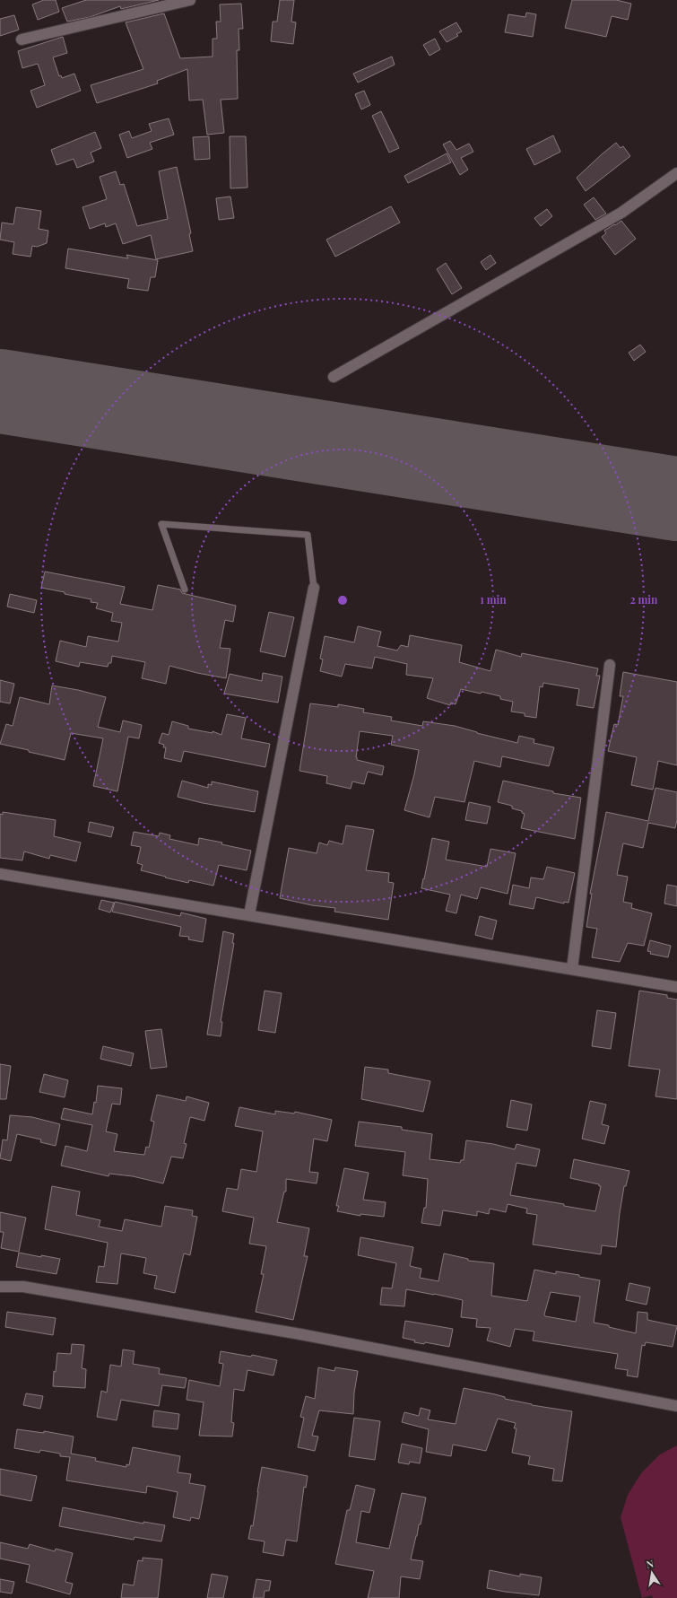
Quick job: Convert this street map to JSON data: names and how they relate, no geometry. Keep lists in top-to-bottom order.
{
  "north": "top",
  "rings": ["1 min", "2 min"]
}
